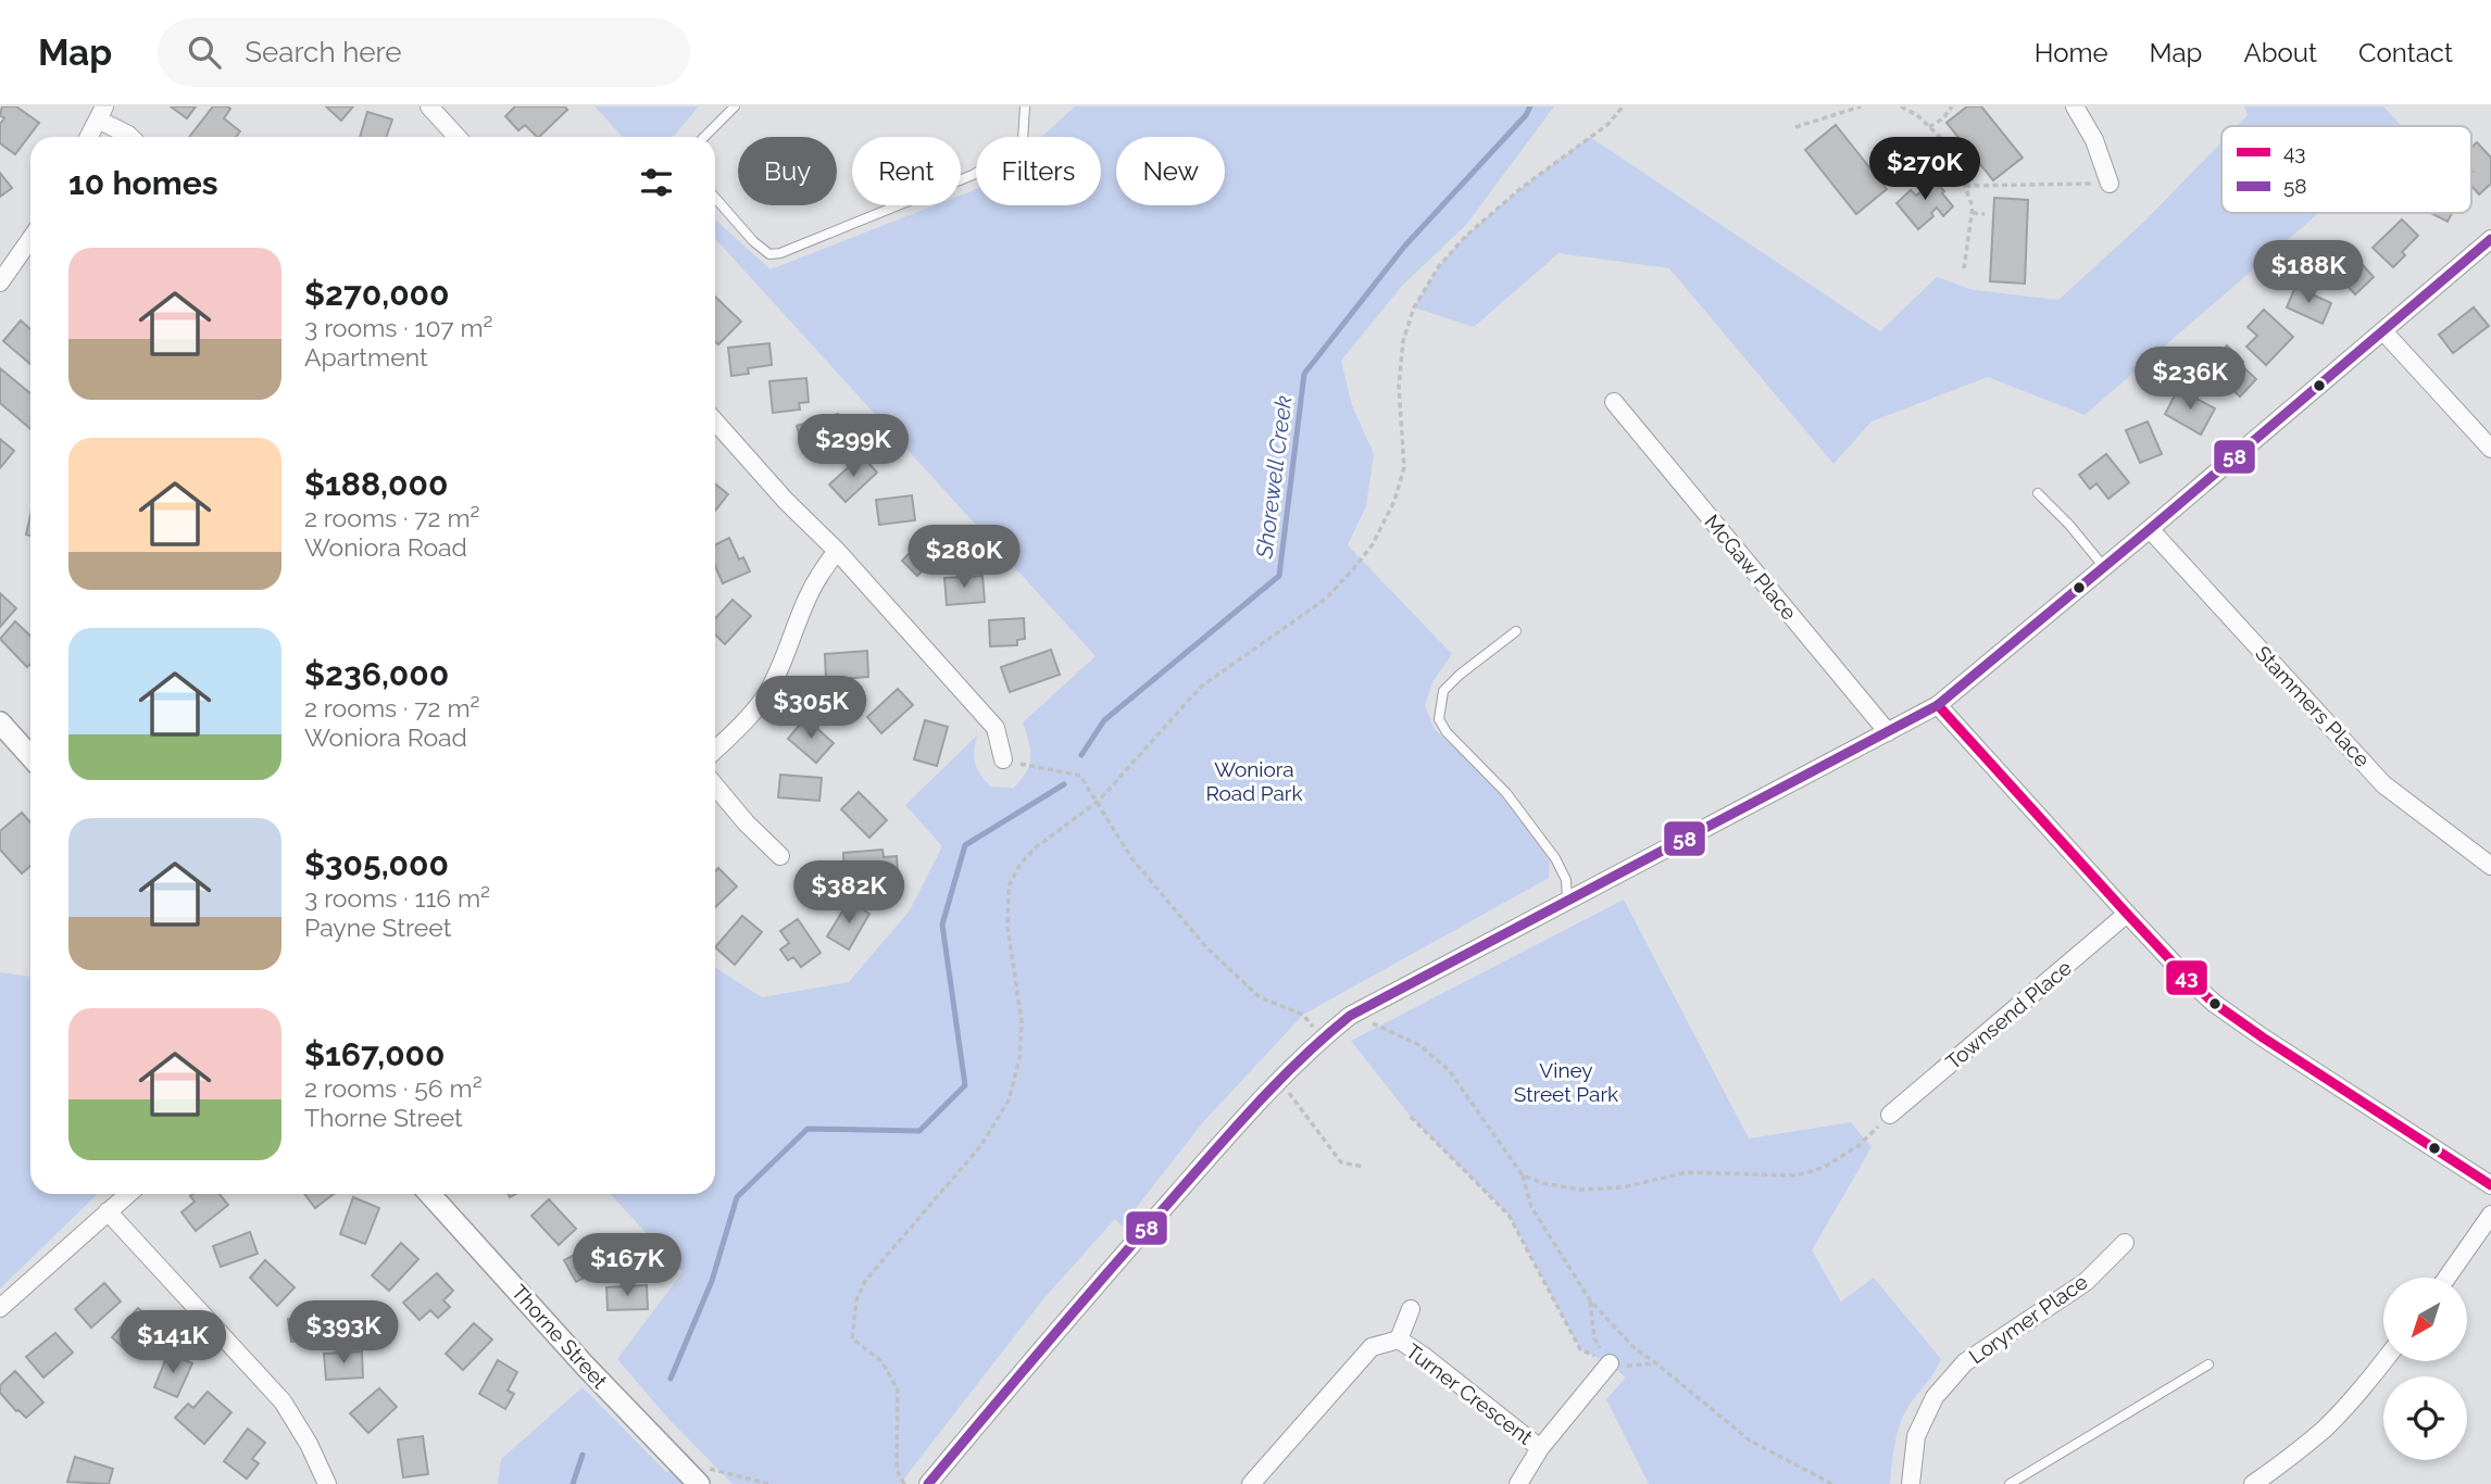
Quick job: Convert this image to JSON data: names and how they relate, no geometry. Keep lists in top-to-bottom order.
{
  "streets": {
    "street": [
      "McGaw Place",
      "Stammers Place",
      "Townsend Place",
      "Lorymer Place",
      "Thorne Street",
      "Turner Crescent"
    ]
  },
  "water": ["Shorewell Creek"],
  "parks": ["Woniora Road Park", "Viney Street Park"],
  "lines": ["transit line 58", "transit line 43"],
  "legend": ["43", "58"],
  "north": "bottom left",
  "page": {
    "header": "Map",
    "search": "Search here",
    "nav": [
      "Home",
      "Map",
      "About",
      "Contact"
    ],
    "price": [
      "$270K",
      "$188K",
      "$236K",
      "$299K",
      "$280K",
      "$305K",
      "$382K",
      "$167K",
      "$393K",
      "$141K"
    ],
    "chip": [
      "Buy",
      "Rent",
      "Filters",
      "New"
    ],
    "heading": "10 homes",
    "list": [
      {
        "name": "$270,000",
        "note": "3 rooms · 107 m² · Apartment"
      },
      {
        "name": "$188,000",
        "note": "2 rooms · 72 m² · Woniora Road"
      },
      {
        "name": "$236,000",
        "note": "2 rooms · 72 m² · Woniora Road"
      },
      {
        "name": "$305,000",
        "note": "3 rooms · 116 m² · Payne Street"
      },
      {
        "name": "$167,000",
        "note": "2 rooms · 56 m² · Thorne Street"
      }
    ]
  }
}
